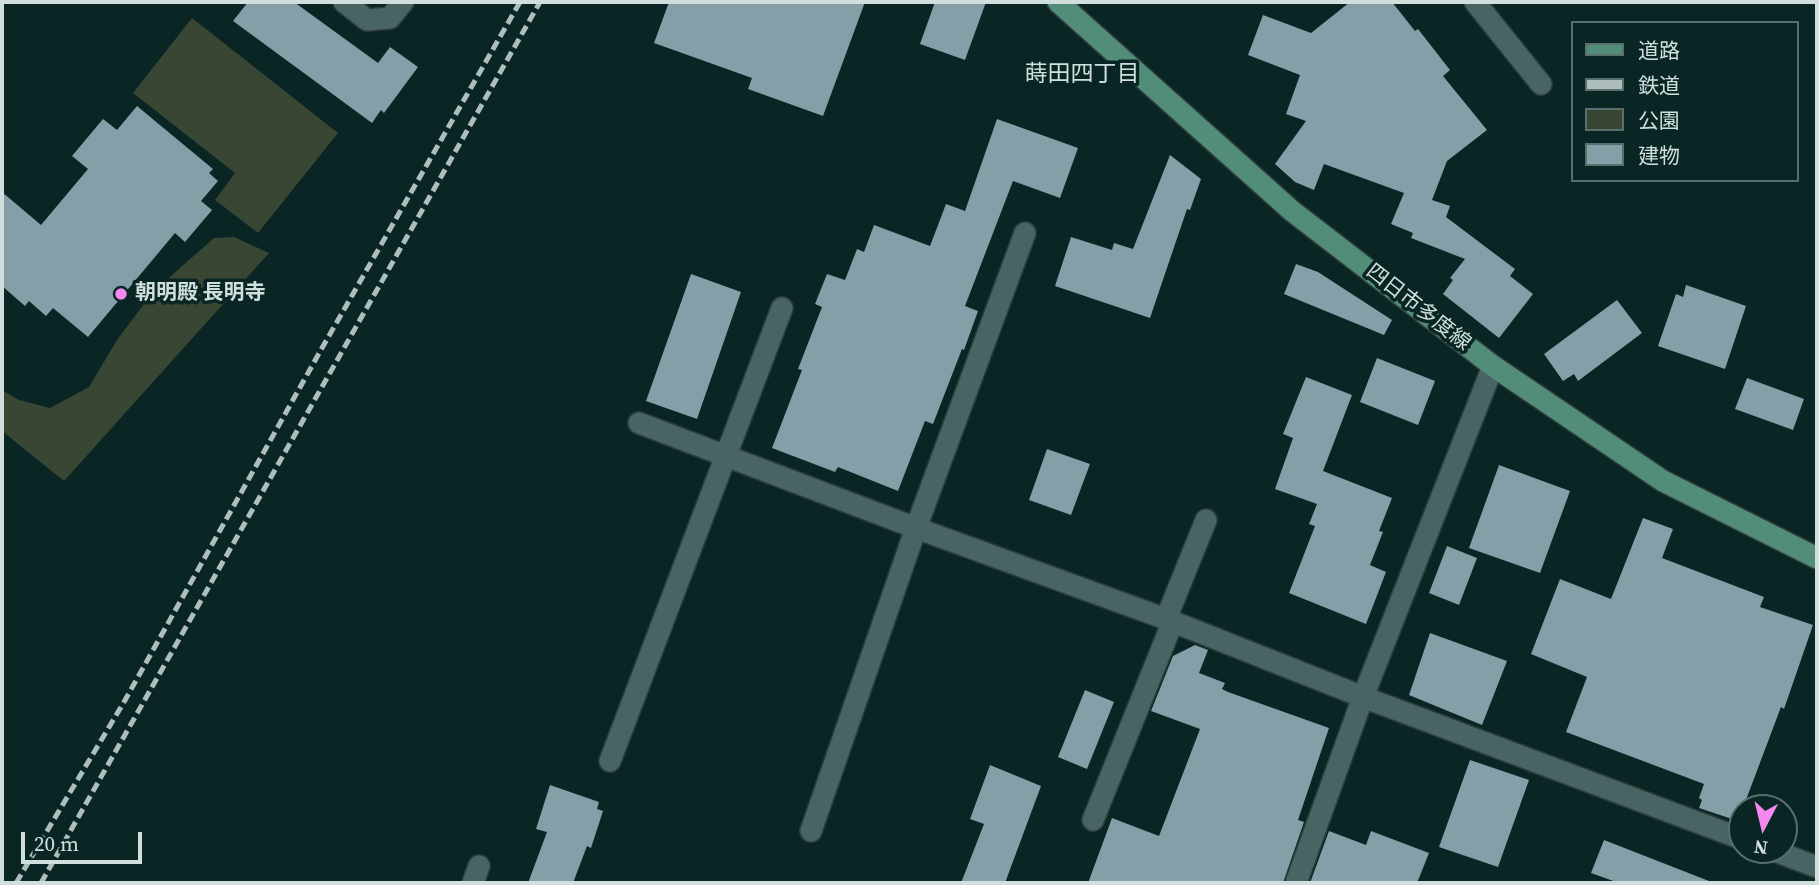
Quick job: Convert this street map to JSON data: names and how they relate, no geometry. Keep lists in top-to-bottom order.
{
  "streets": {
    "main road": ["四日市多度線"]
  },
  "districts": ["蒔田四丁目"],
  "places": ["朝明殿 長明寺"],
  "legend": [
    "道路",
    "鉄道",
    "公園",
    "建物"
  ],
  "scale_bar": "20 m",
  "north": "bottom"
}
